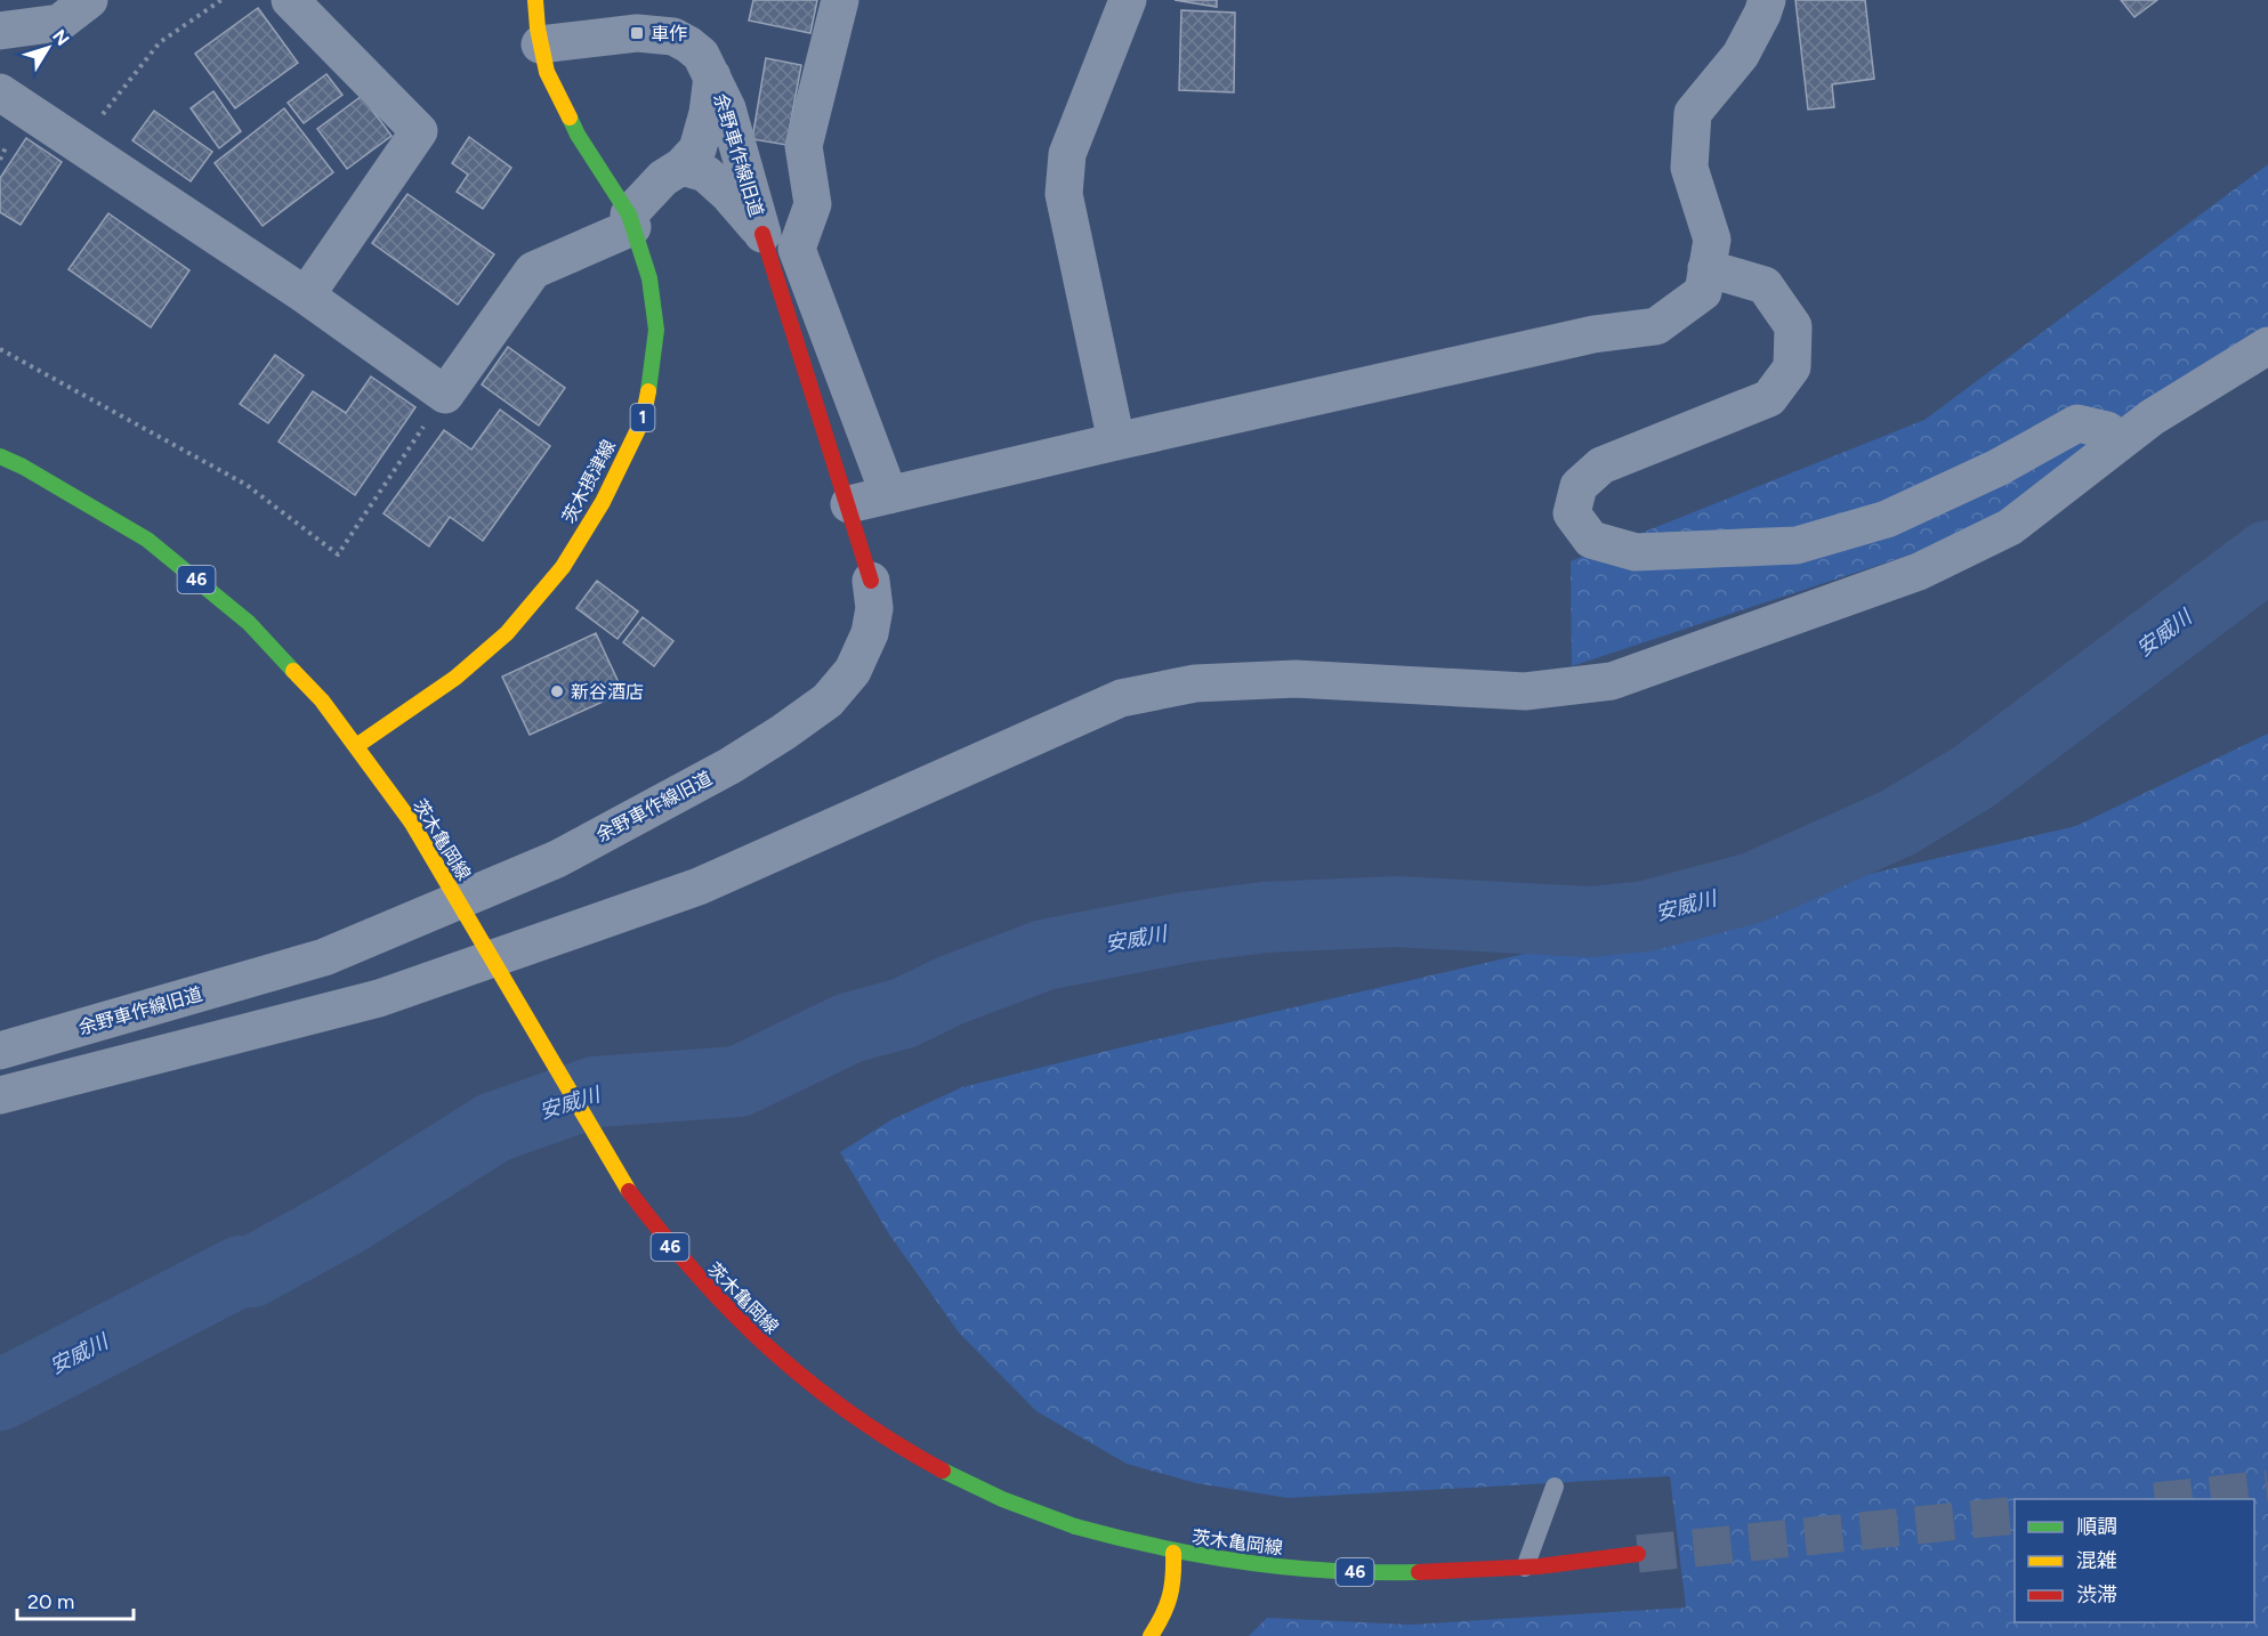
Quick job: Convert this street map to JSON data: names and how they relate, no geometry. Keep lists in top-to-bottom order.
{
  "streets": {
    "main road": [
      "余野車作線旧道",
      "1",
      "茨木摂津線",
      "46",
      "茨木亀岡線"
    ]
  },
  "crossings": [
    ["余野車作線旧道", "茨木摂津線"],
    ["茨木摂津線", "茨木亀岡線"]
  ],
  "water": ["安威川"],
  "places": {
    "transit": ["車作"],
    "other": ["新谷酒店"]
  },
  "legend": ["順調", "混雑", "渋滞"],
  "scale_bar": "20 m",
  "north": "top right"
}
